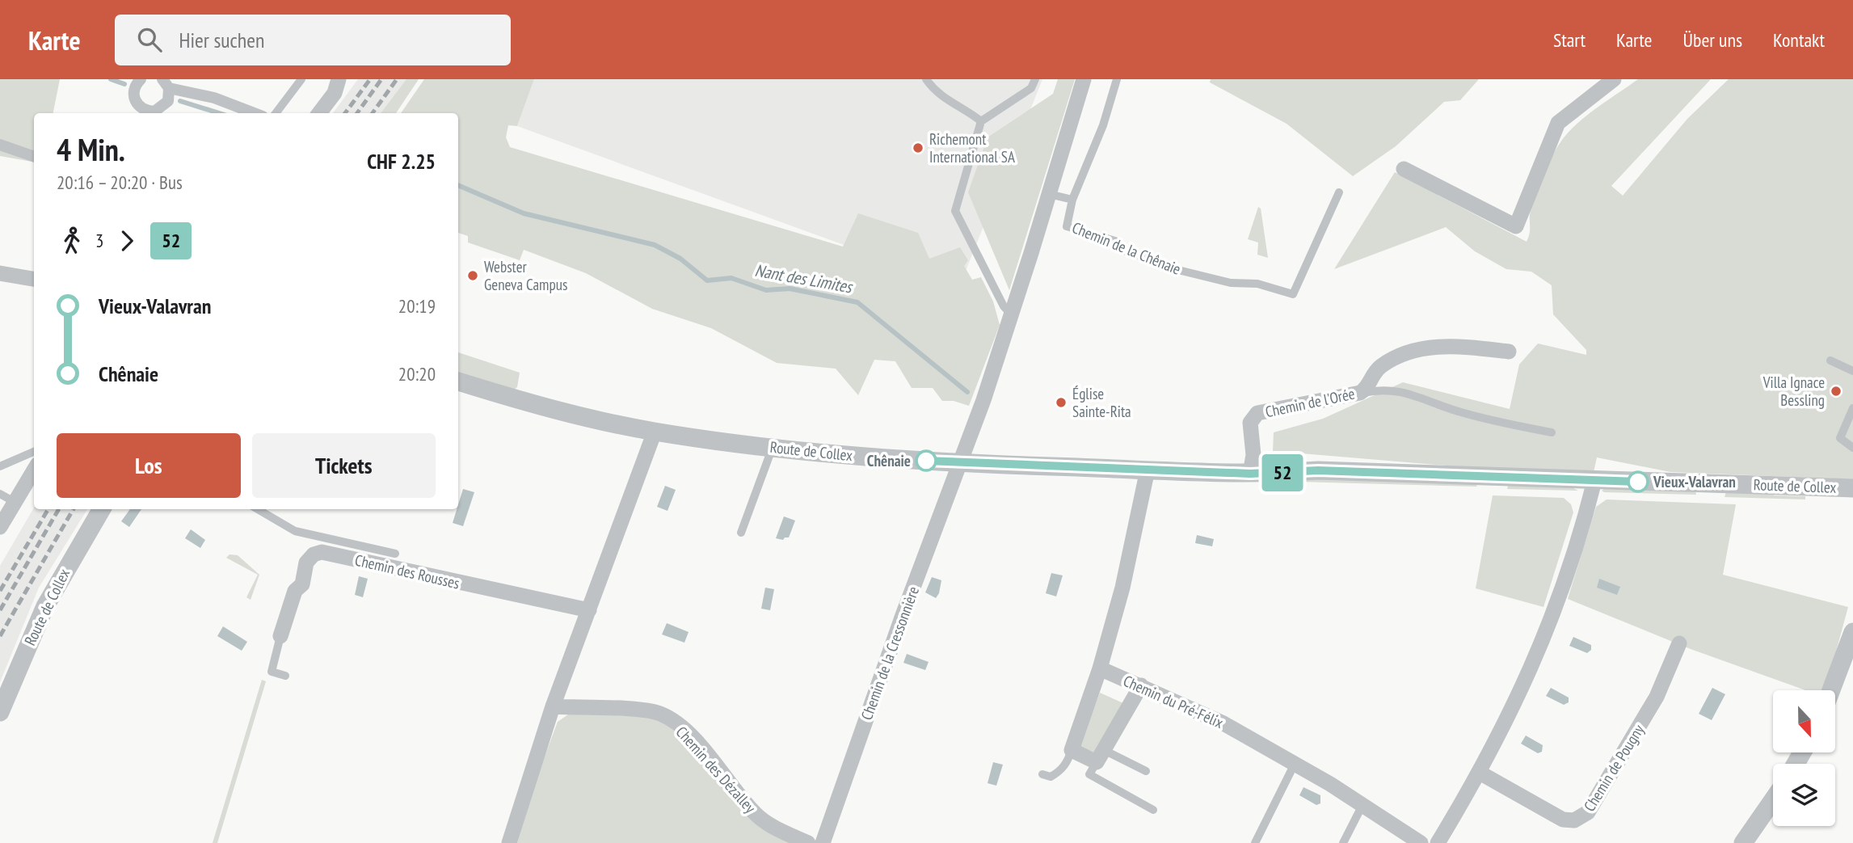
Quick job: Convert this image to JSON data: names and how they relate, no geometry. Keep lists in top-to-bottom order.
{
  "streets": {
    "street": [
      "Chemin de l'Orée",
      "Route de Collex",
      "Chemin des Rousses",
      "Chemin de la Cressonnière",
      "Chemin du Pré-Félix",
      "Chemin de Pougny",
      "Chemin des Dézalley"
    ],
    "lane": ["Chemin de la Chênaie"]
  },
  "crossings": [
    ["Chemin de l'Orée", "Route de Collex"],
    ["Route de Collex", "Chemin de la Cressonnière"]
  ],
  "water": ["Nant des Limites"],
  "places": [
    "Richemont International SA",
    "Webster Geneva Campus",
    "Villa Ignace Bessling",
    "Église Sainte-Rita",
    "Chênaie",
    "Vieux-Valavran"
  ],
  "lines": ["bus line 52"],
  "north": "bottom",
  "page": {
    "header": "Karte",
    "search": "Hier suchen",
    "nav": [
      "Start",
      "Karte",
      "Über uns",
      "Kontakt"
    ],
    "on_map": "52",
    "heading": ["4 Min.", "20:16 – 20:20 · Bus", "CHF 2.25"],
    "legs": ["3", "52"],
    "list": [
      {
        "name": "Vieux-Valavran",
        "value": "20:19"
      },
      {
        "name": "Chênaie",
        "value": "20:20"
      }
    ],
    "buttons": ["Los", "Tickets"]
  }
}
